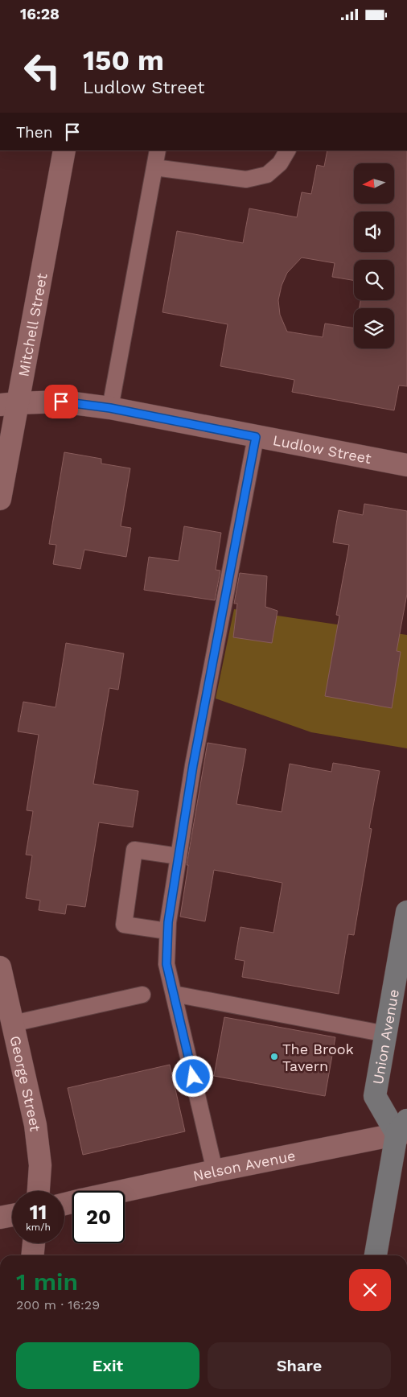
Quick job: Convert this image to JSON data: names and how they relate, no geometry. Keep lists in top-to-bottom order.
{
  "streets": {
    "main road": ["Union Avenue"],
    "street": [
      "Mitchell Street",
      "Ludlow Street",
      "George Street",
      "Nelson Avenue"
    ]
  },
  "crossings": [
    ["Mitchell Street", "Ludlow Street"],
    ["Union Avenue", "Nelson Avenue"]
  ],
  "places": ["The Brook Tavern"],
  "north": "left",
  "page": {
    "status": "16:28",
    "turn": ["150 m", "Ludlow Street"],
    "then": "Then",
    "speed": "11 km/h",
    "limit": "20",
    "heading": ["1 min", "200 m · 16:29"],
    "buttons": ["Exit", "Share"]
  }
}
